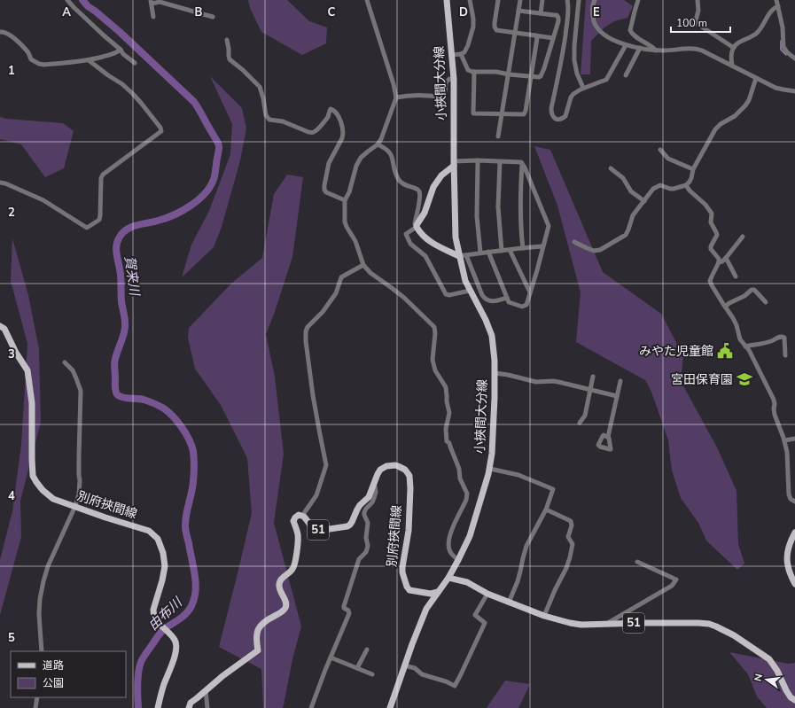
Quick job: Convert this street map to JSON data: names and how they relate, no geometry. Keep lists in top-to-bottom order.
{
  "streets": {
    "main road": ["小挾間大分線", "別府挾間線", "51"]
  },
  "crossings": [
    ["小挾間大分線", "51"],
    ["別府挾間線", "51"]
  ],
  "water": ["賀来川", "由布川"],
  "places": {
    "public building": ["みやた児童館"],
    "school or university": ["宮田保育園"]
  },
  "legend": ["道路", "公園"],
  "scale_bar": "100 m",
  "north": "left",
  "grid": {
    "columns": [
      "A",
      "B",
      "C",
      "D",
      "E"
    ],
    "rows": [
      "1",
      "2",
      "3",
      "4",
      "5"
    ]
  }
}
